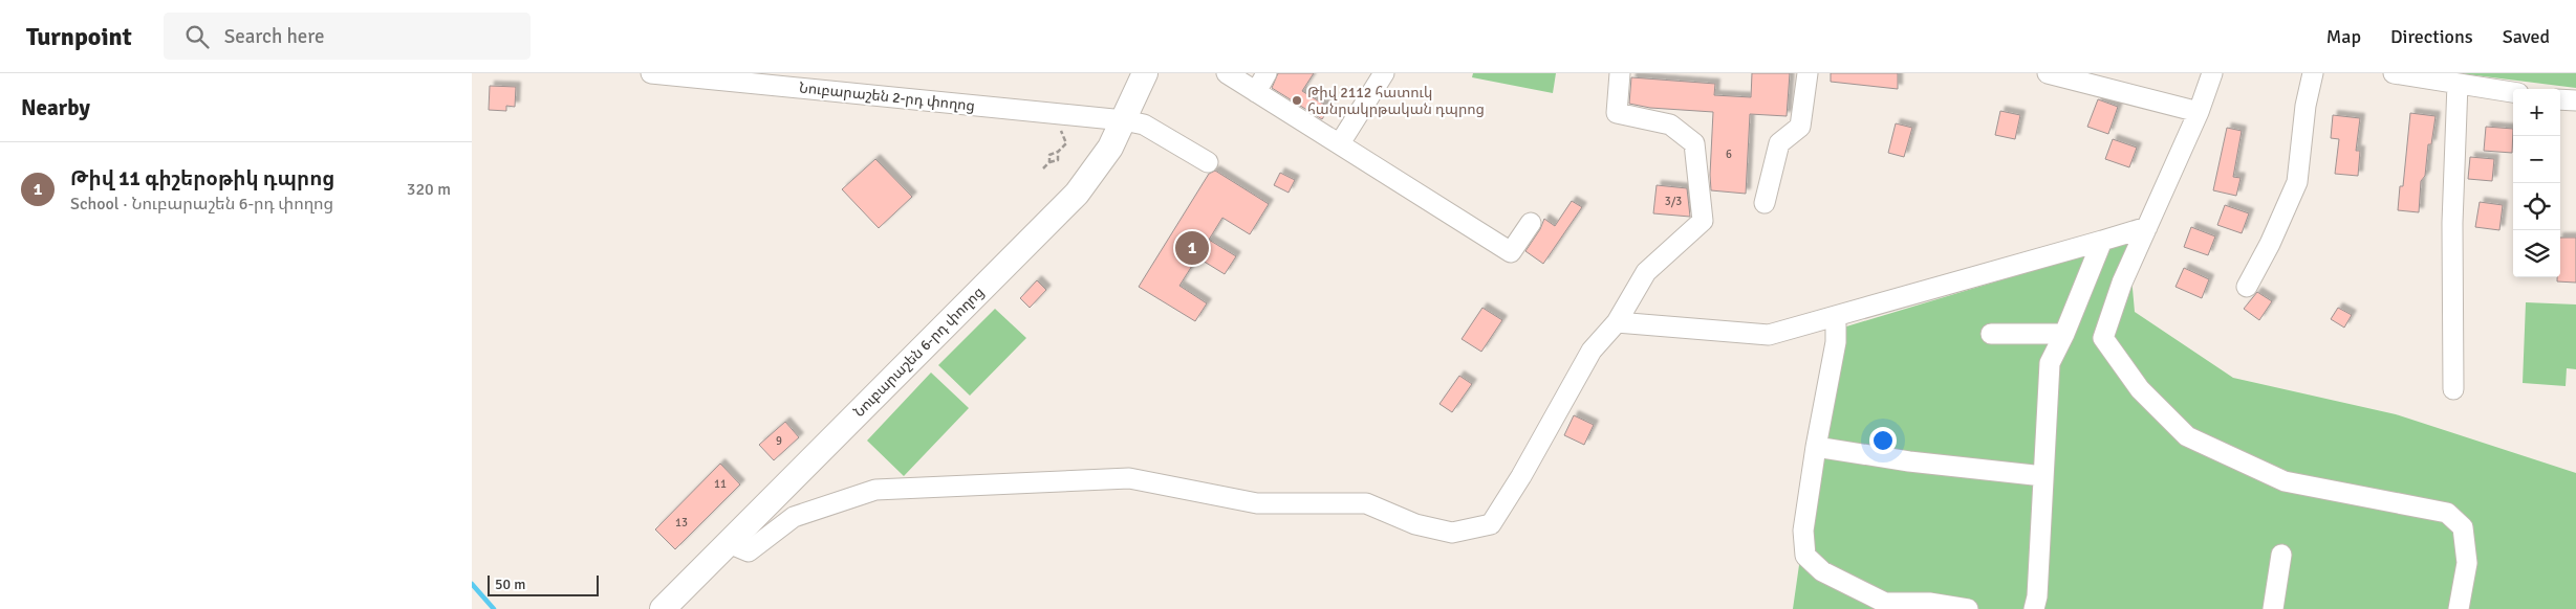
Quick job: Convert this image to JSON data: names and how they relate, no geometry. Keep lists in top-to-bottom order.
{
  "streets": {
    "main road": ["Նուբարաշեն 6-րդ փողոց"],
    "street": ["Նուբարաշեն 2-րդ փողոց"]
  },
  "crossings": [
    ["Նուբարաշեն 2-րդ փողոց", "Նուբարաշեն 6-րդ փողոց"]
  ],
  "places": ["Թիվ 2112 հատուկ հանրակրթական դպրոց"],
  "house_numbers": [
    "6",
    "3/3",
    "9",
    "11",
    "13"
  ],
  "scale_bar": "50 m",
  "page": {
    "header": "Turnpoint",
    "search": "Search here",
    "nav": ["Map", "Directions", "Saved"],
    "heading": "Nearby",
    "map_buttons": ["+", "−"],
    "list": [
      {
        "mark": "1",
        "name": "Թիվ 11 գիշերօթիկ դպրոց",
        "note": "School · Նուբարաշեն 6-րդ փողոց",
        "value": "320 m"
      }
    ],
    "pins": "1",
    "scale": "50 m"
  }
}
